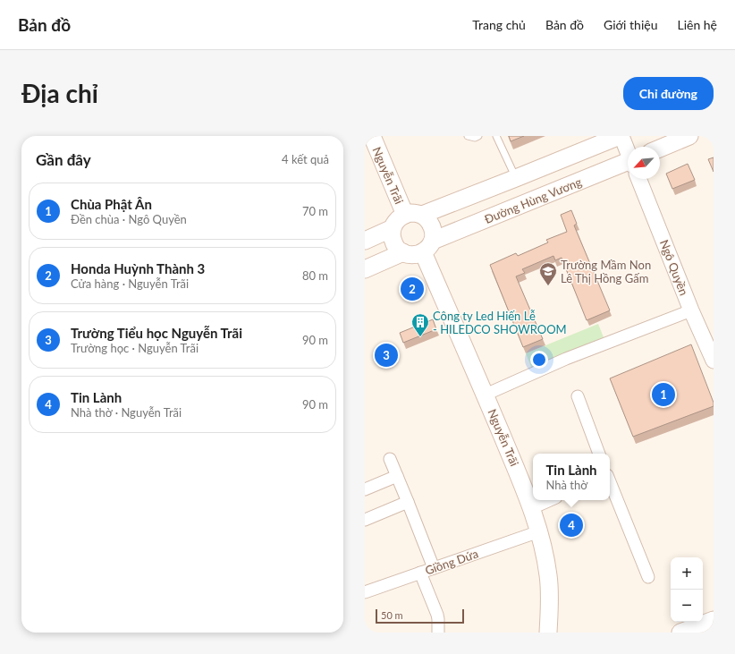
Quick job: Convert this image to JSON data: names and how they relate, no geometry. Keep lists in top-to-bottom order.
{
  "streets": {
    "main road": ["Nguyễn Trãi", "Đường Hùng Vương"],
    "street": ["Ngô Quyền", "Giồng Dứa"]
  },
  "crossings": [
    ["Nguyễn Trãi", "Đường Hùng Vương"],
    ["Nguyễn Trãi", "Giồng Dứa"]
  ],
  "places": {
    "school or university": ["Trường Mầm Non Lê Thị Hồng Gấm"],
    "building": ["Công ty Led Hiến Lễ - HILEDCO SHOWROOM"]
  },
  "scale_bar": "50 m",
  "north": "bottom left",
  "page": {
    "header": "Bản đồ",
    "nav": [
      "Trang chủ",
      "Bản đồ",
      "Giới thiệu",
      "Liên hệ"
    ],
    "buttons": "Chỉ đường",
    "title": "Địa chỉ",
    "heading": ["Gần đây", "4 kết quả"],
    "list": [
      {
        "mark": "1",
        "name": "Chùa Phật Ân",
        "note": "Đền chùa · Ngô Quyền",
        "value": "70 m"
      },
      {
        "mark": "2",
        "name": "Honda Huỳnh Thành 3",
        "note": "Cửa hàng · Nguyễn Trãi",
        "value": "80 m"
      },
      {
        "mark": "3",
        "name": "Trường Tiểu học Nguyễn Trãi",
        "note": "Trường học · Nguyễn Trãi",
        "value": "90 m"
      },
      {
        "mark": "4",
        "name": "Tin Lành",
        "note": "Nhà thờ · Nguyễn Trãi",
        "value": "90 m"
      }
    ],
    "pins": [
      "2",
      "3",
      "1",
      "4"
    ],
    "popup": ["Tin Lành", "Nhà thờ"],
    "map_buttons": ["+", "−"],
    "scale": "50 m"
  }
}
